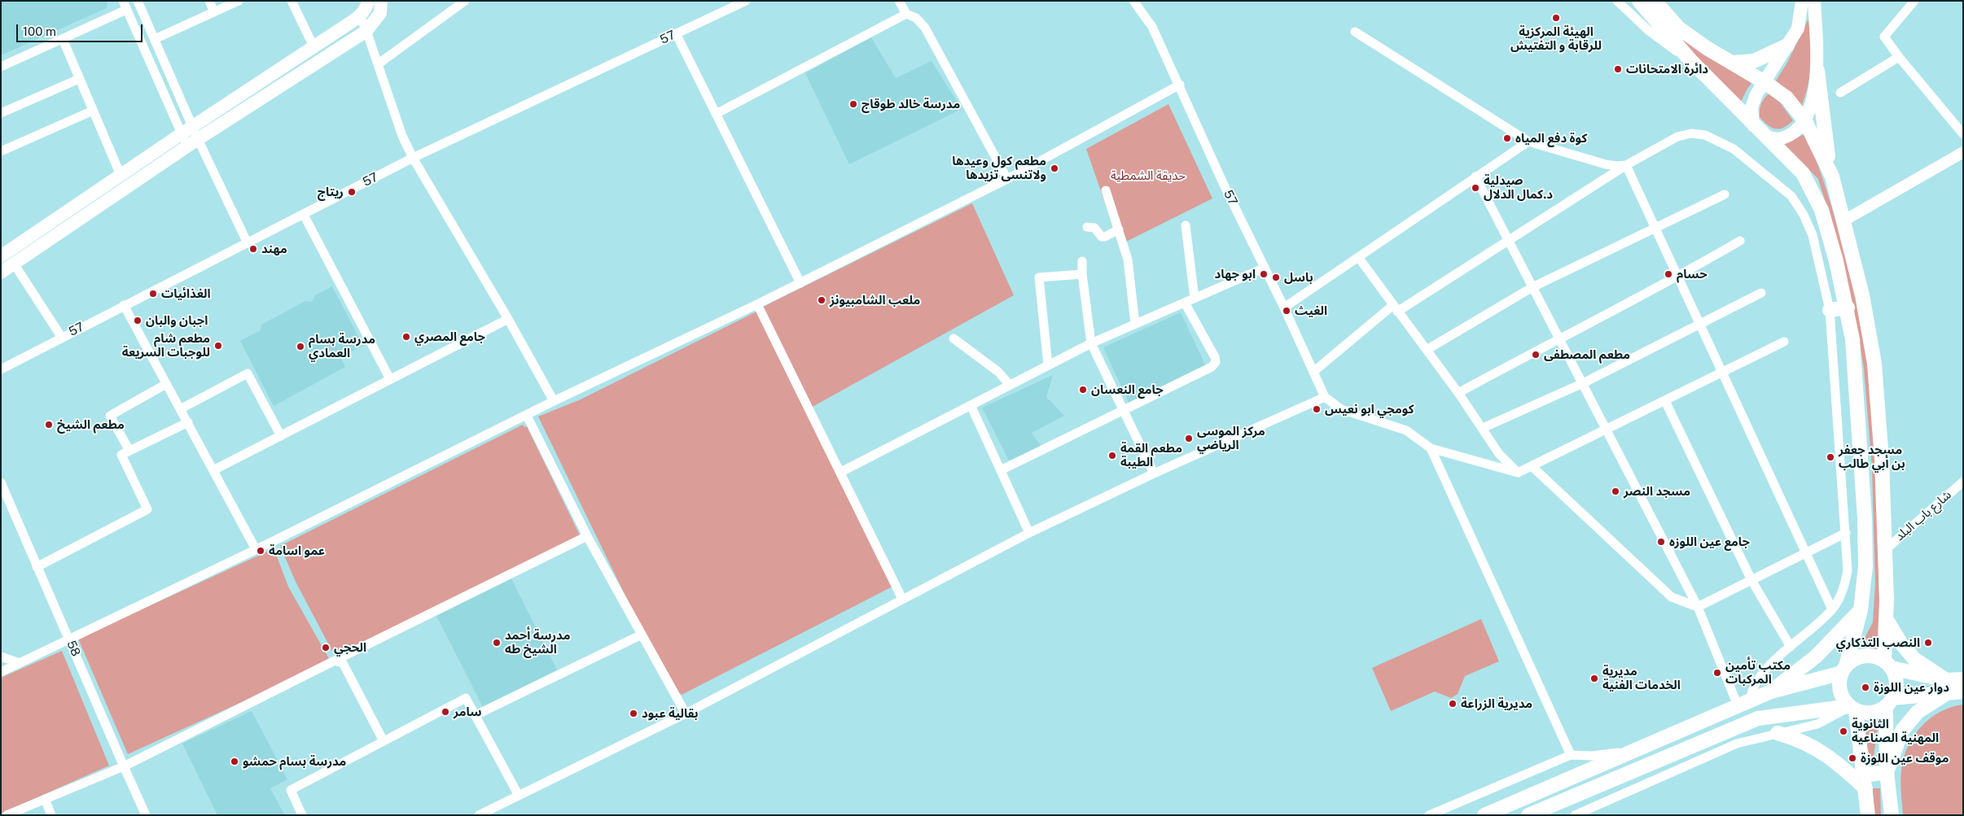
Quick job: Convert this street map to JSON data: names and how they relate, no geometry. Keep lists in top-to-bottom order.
{
  "streets": {
    "street": ["57", "شارع باب البلد", "58"]
  },
  "parks": ["حديقة الشمطية"],
  "places": [
    "الهيئة المركزية للرقابة و التفتيش",
    "دائرة الامتحانات",
    "مدرسة خالد طوقاج",
    "كوة دفع المياه",
    "مطعم كول وعيدها ولاتنسى تزيدها",
    "صيدلية د.كمال الدلال",
    "ريتاج",
    "مهند",
    "ابو جهاد",
    "حسام",
    "باسل",
    "الغذائيات",
    "ملعب الشامبيونز",
    "الغيث",
    "اجبان والبان",
    "جامع المصري",
    "مطعم شام للوجبات السريعة",
    "مدرسة بسام العمادي",
    "مطعم المصطفى",
    "جامع النعسان",
    "كومجي ابو نعيس",
    "مطعم الشيخ",
    "مركز الموسى الرياضي",
    "مطعم القمة الطيبة",
    "مسجد جعفر بن أبي طالب",
    "مسجد النصر",
    "جامع عين اللوزه",
    "عمو اسامة",
    "مدرسة أحمد الشيخ طه",
    "النصب التذكاري",
    "الحجي",
    "مكتب تأمين المركبات",
    "مديرية الخدمات الفنية",
    "دوار عين اللوزة",
    "مديرية الزراعة",
    "سامر",
    "بقالية عبود",
    "الثانوية المهنية الصناعية",
    "موقف عين اللوزة",
    "مدرسة بسام حمشو"
  ],
  "scale_bar": "100 m"
}
